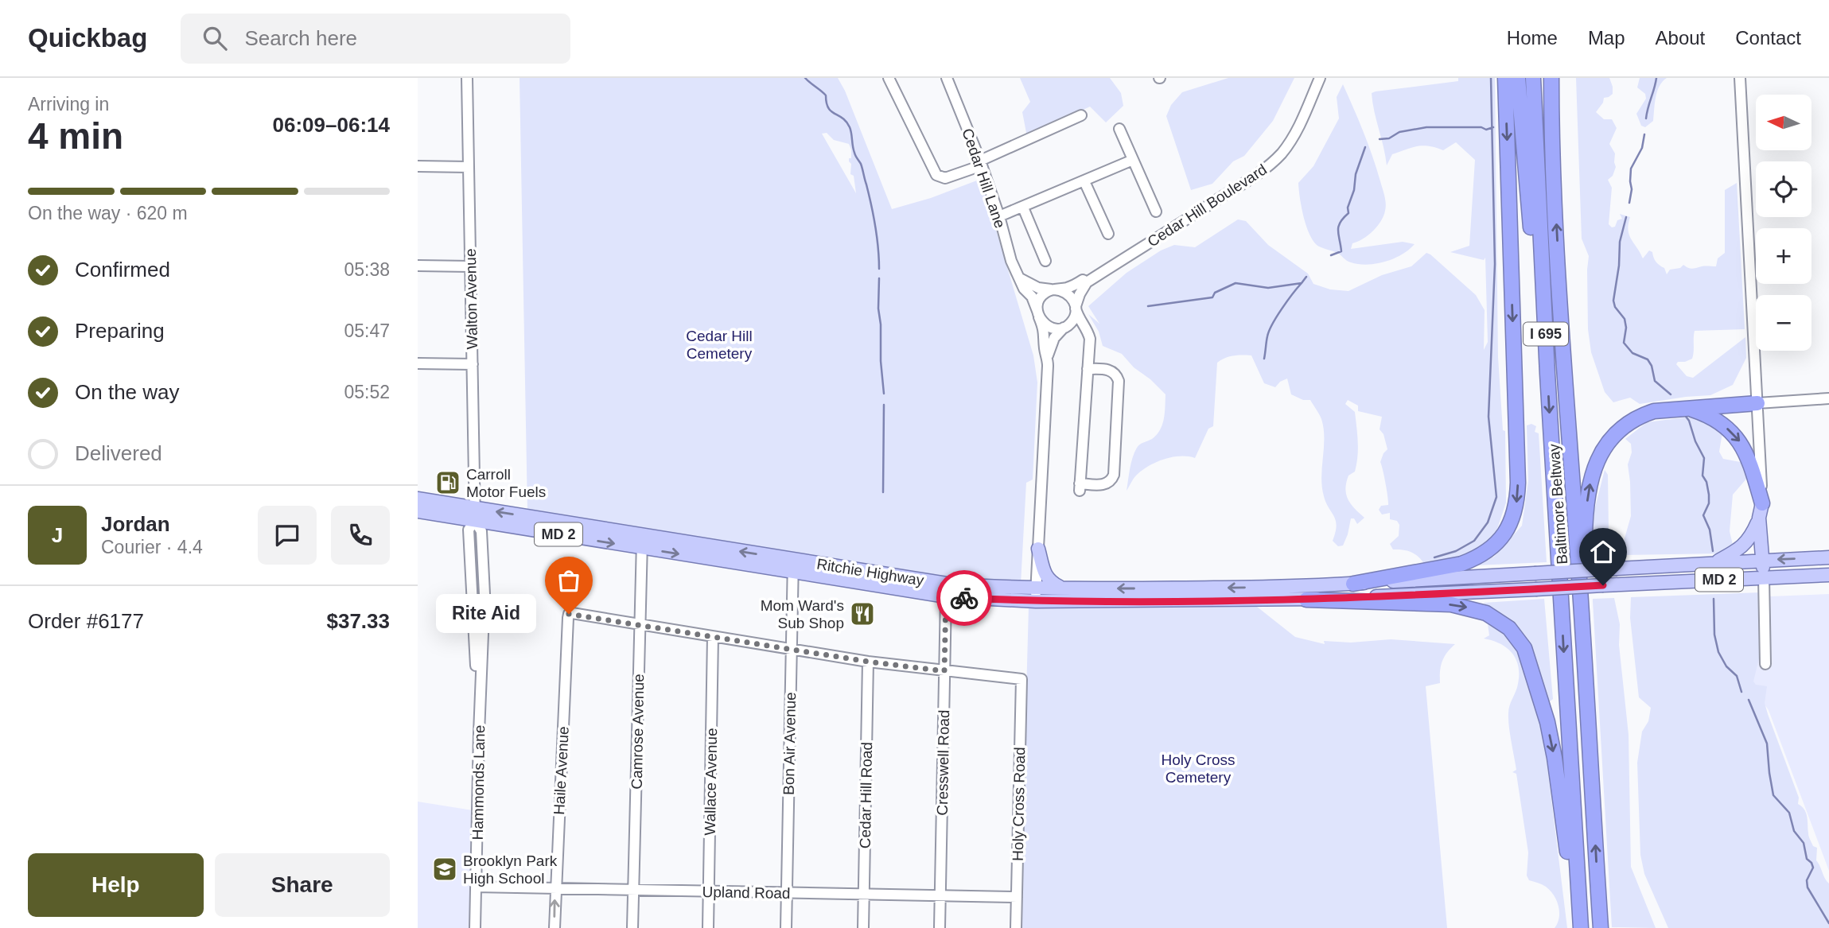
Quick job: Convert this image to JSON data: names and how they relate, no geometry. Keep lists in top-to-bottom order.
{
  "streets": {
    "highway": ["I 695", "Baltimore Beltway"],
    "main road": ["MD 2", "Ritchie Highway"],
    "street": [
      "Cedar Hill Lane",
      "Cedar Hill Boulevard",
      "Walton Avenue",
      "Camrose Avenue",
      "Bon Air Avenue",
      "Cresswell Road",
      "Haile Avenue",
      "Wallace Avenue",
      "Hammonds Lane",
      "Cedar Hill Road",
      "Holy Cross Road",
      "Upland Road"
    ]
  },
  "crossings": [
    ["Cedar Hill Lane", "Cedar Hill Boulevard"],
    ["Walton Avenue", "Ritchie Highway"],
    ["Walton Avenue", "Hammonds Lane"],
    ["Ritchie Highway", "Camrose Avenue"],
    ["Ritchie Highway", "Bon Air Avenue"],
    ["Ritchie Highway", "Cresswell Road"],
    ["Ritchie Highway", "Hammonds Lane"],
    ["Camrose Avenue", "Haile Avenue"],
    ["Camrose Avenue", "Upland Road"],
    ["Bon Air Avenue", "Upland Road"],
    ["Cresswell Road", "Holy Cross Road"],
    ["Cresswell Road", "Upland Road"],
    ["Haile Avenue", "Upland Road"],
    ["Wallace Avenue", "Upland Road"],
    ["Hammonds Lane", "Upland Road"],
    ["Cedar Hill Road", "Upland Road"],
    ["Holy Cross Road", "Upland Road"]
  ],
  "parks": ["Cedar Hill Cemetery", "Holy Cross Cemetery"],
  "places": {
    "fuel station": ["Carroll Motor Fuels"],
    "other": ["Rite Aid"],
    "restaurant": ["Mom Ward's Sub Shop"],
    "school or university": ["Brooklyn Park High School"]
  },
  "north": "left",
  "page": {
    "header": "Quickbag",
    "search": "Search here",
    "nav": [
      "Home",
      "Map",
      "About",
      "Contact"
    ],
    "heading": ["4 min", "Arriving in", "06:09–06:14"],
    "panel": [
      "Jordan",
      "Courier · 4.4",
      "Order #6177",
      "$37.33"
    ],
    "map_buttons": ["+", "−"],
    "bar": "On the way · 620 m",
    "list": [
      ["Confirmed", "05:38"],
      ["Preparing", "05:47"],
      ["On the way", "05:52"],
      "Delivered"
    ],
    "round": "J",
    "bubble": "Rite Aid",
    "buttons": ["Help", "Share"]
  }
}
